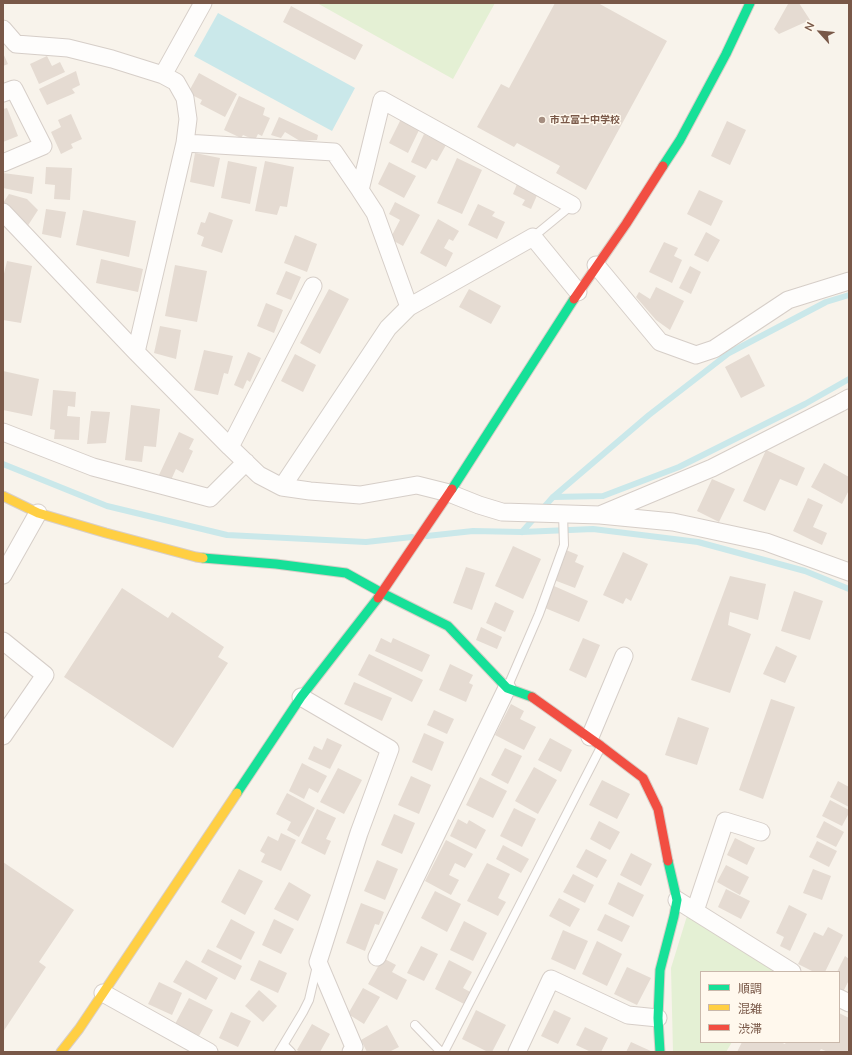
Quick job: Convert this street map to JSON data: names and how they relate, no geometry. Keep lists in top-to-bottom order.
{
  "places": ["市立富士中学校"],
  "legend": ["順調", "混雑", "渋滞"],
  "north": "top left"
}
